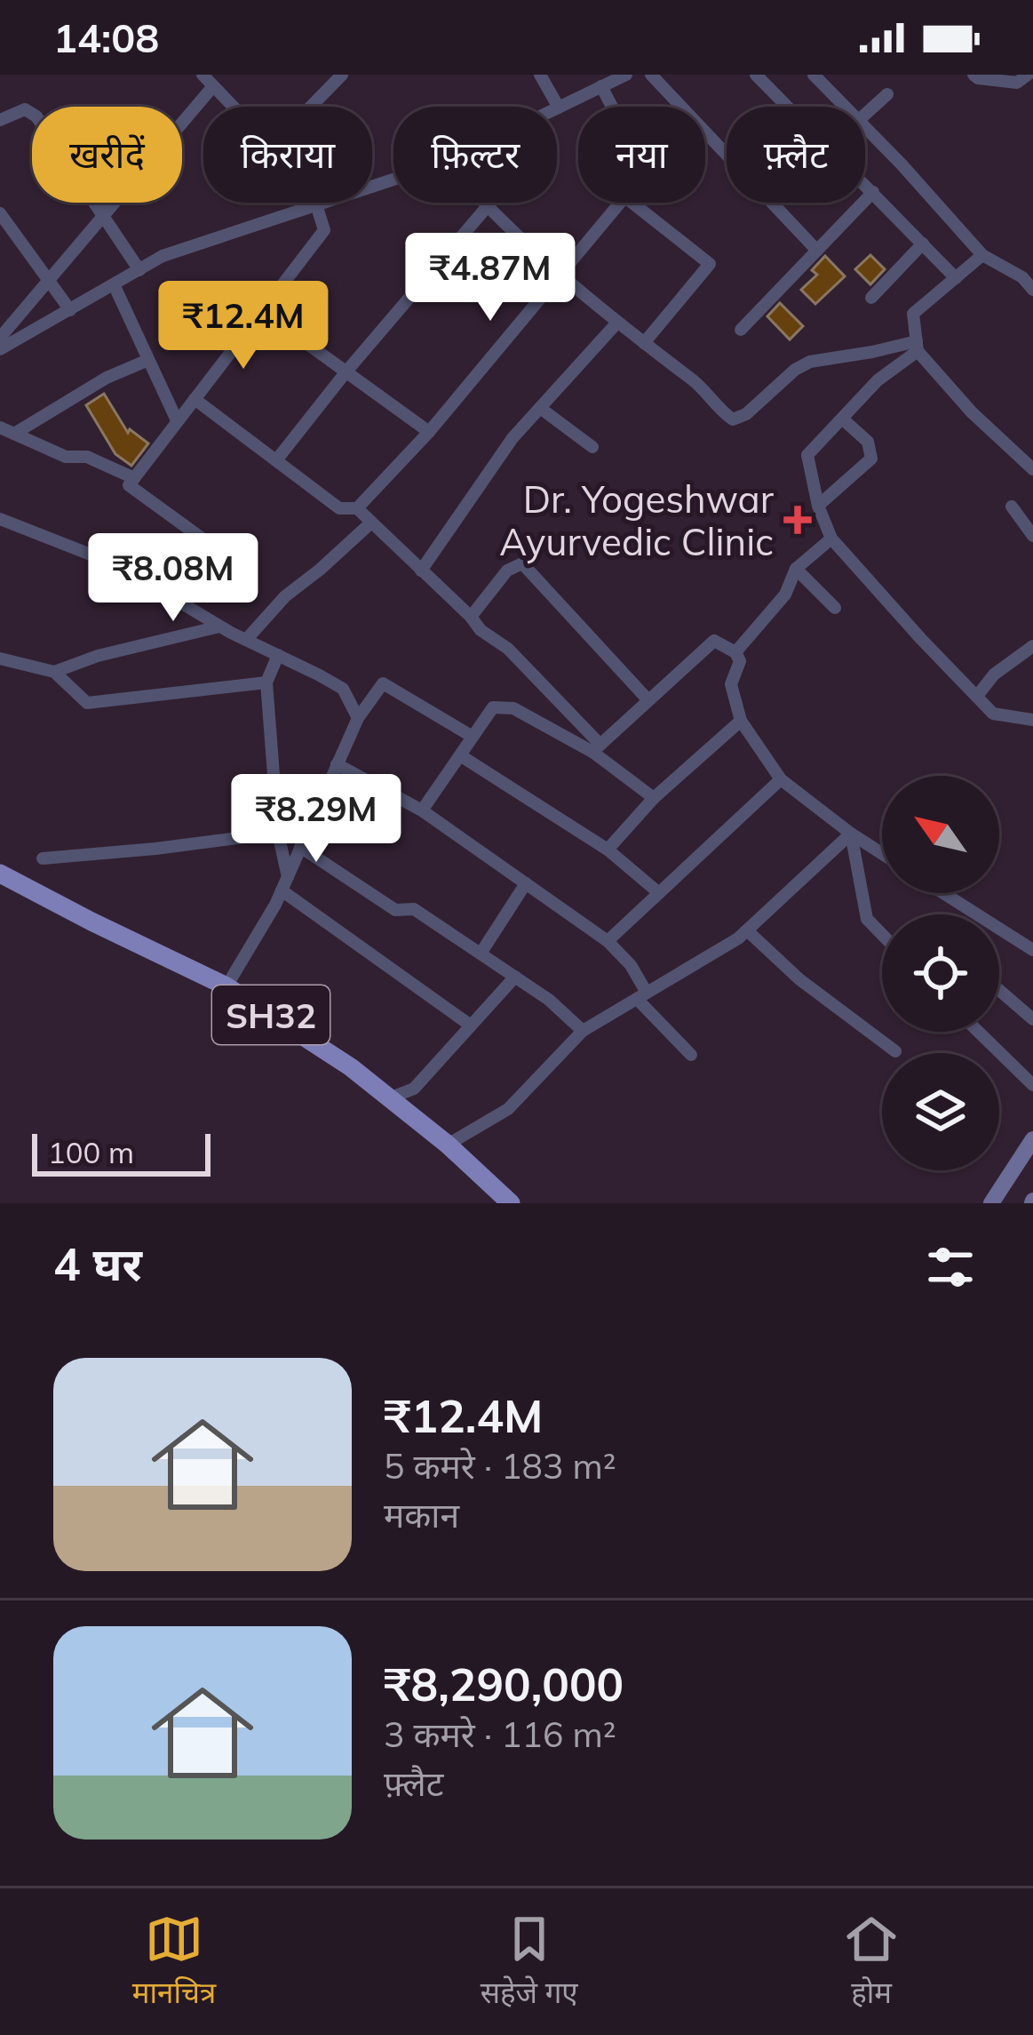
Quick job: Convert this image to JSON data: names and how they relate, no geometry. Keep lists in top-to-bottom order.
{
  "streets": {
    "main road": ["SH32"]
  },
  "places": {
    "health": ["Dr. Yogeshwar Ayurvedic Clinic"]
  },
  "scale_bar": "100 m",
  "north": "top left",
  "page": {
    "status": "14:08",
    "chip": [
      "खरीदें",
      "किराया",
      "फ़िल्टर",
      "नया",
      "फ़्लैट"
    ],
    "price": [
      "₹4.87M",
      "₹12.4M",
      "₹8.08M",
      "₹8.29M"
    ],
    "scale": "100 m",
    "heading": "4 घर",
    "list": [
      {
        "name": "₹12.4M",
        "note": "5 कमरे · 183 m² · मकान"
      },
      {
        "name": "₹8,290,000",
        "note": "3 कमरे · 116 m² · फ़्लैट"
      }
    ],
    "tabs": ["मानचित्र", "सहेजे गए", "होम"]
  }
}
